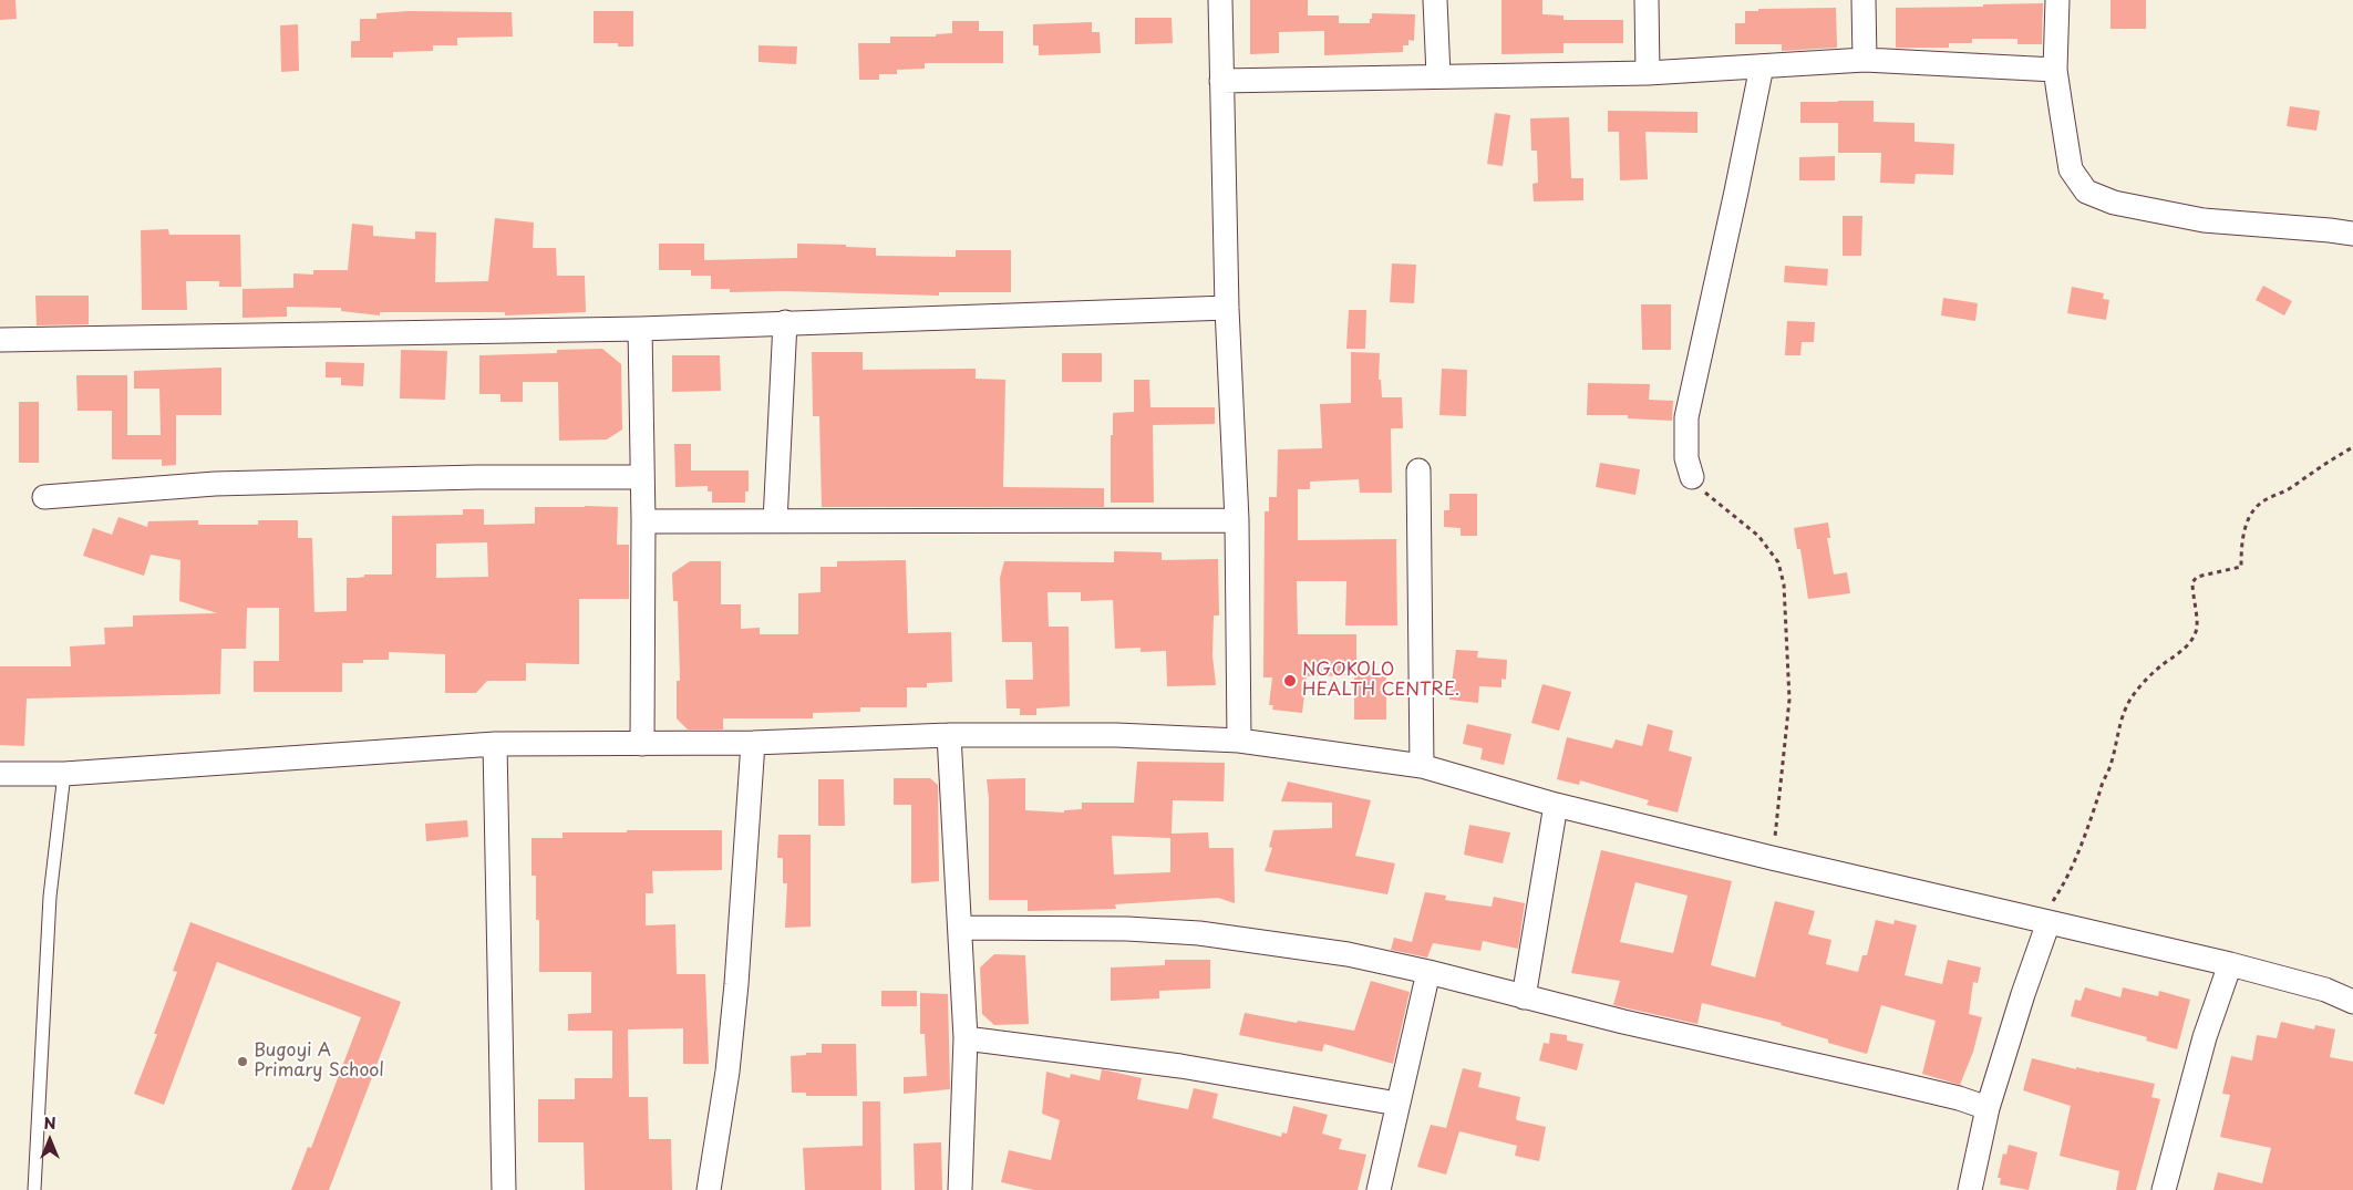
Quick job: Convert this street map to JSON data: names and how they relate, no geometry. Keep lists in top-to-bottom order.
{
  "places": ["NGOKOLO HEALTH CENTRE.", "Bugoyi A Primary School"],
  "north": "top"
}
